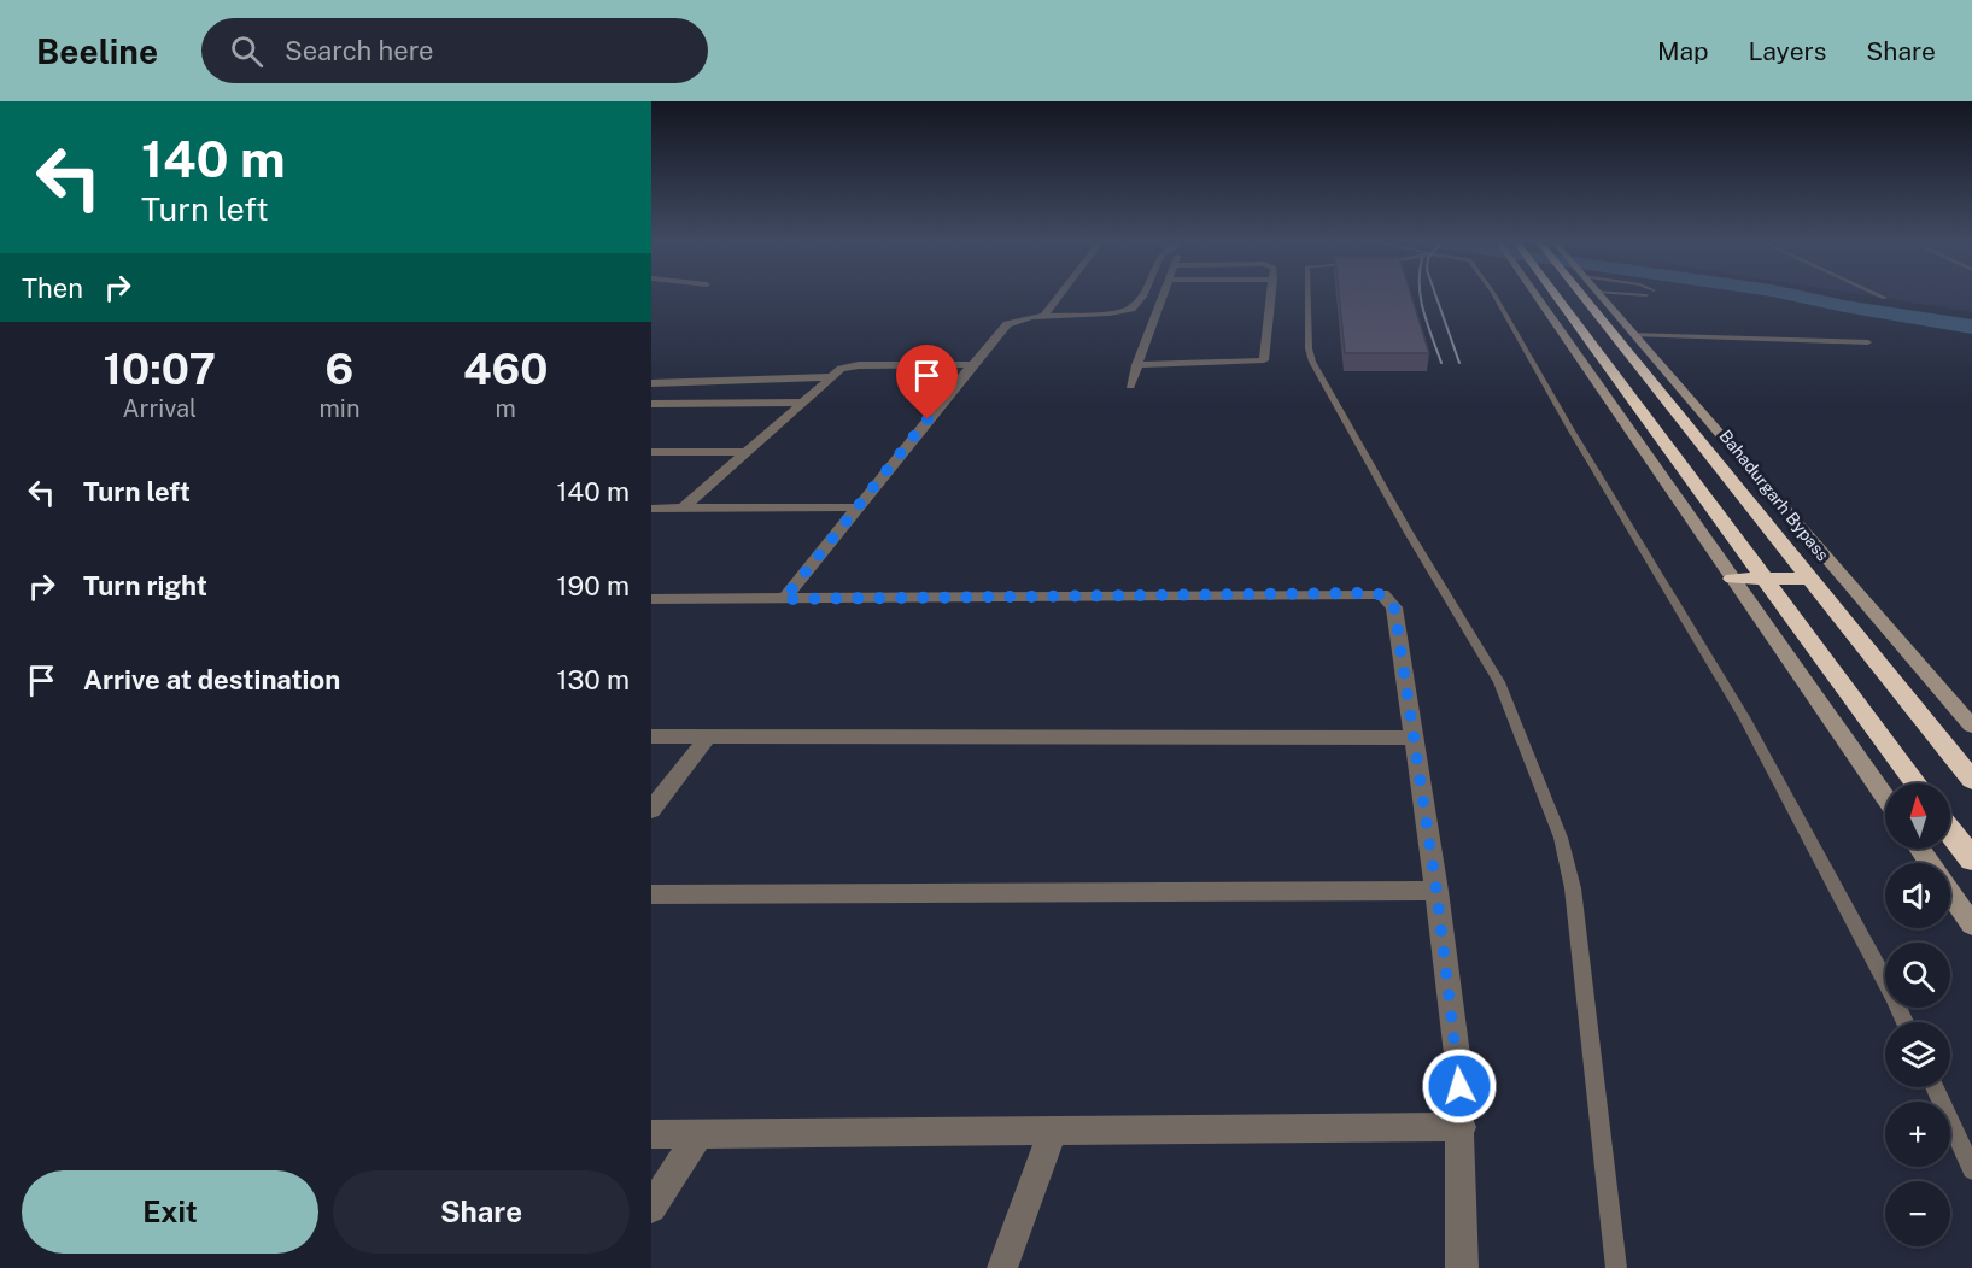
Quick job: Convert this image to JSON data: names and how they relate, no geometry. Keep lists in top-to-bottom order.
{
  "streets": {
    "highway": ["Bahadurgarh Bypass"]
  },
  "north": "top",
  "page": {
    "header": "Beeline",
    "search": "Search here",
    "nav": ["Map", "Layers", "Share"],
    "turn": ["140 m", "Turn left"],
    "then": "Then",
    "eta": [
      "10:07",
      "Arrival",
      "6",
      "min",
      "460",
      "m"
    ],
    "list": [
      {
        "name": "Turn left",
        "value": "140 m"
      },
      {
        "name": "Turn right",
        "value": "190 m"
      },
      {
        "name": "Arrive at destination",
        "value": "130 m"
      }
    ],
    "map_buttons": ["+", "−"],
    "buttons": ["Exit", "Share"]
  }
}
